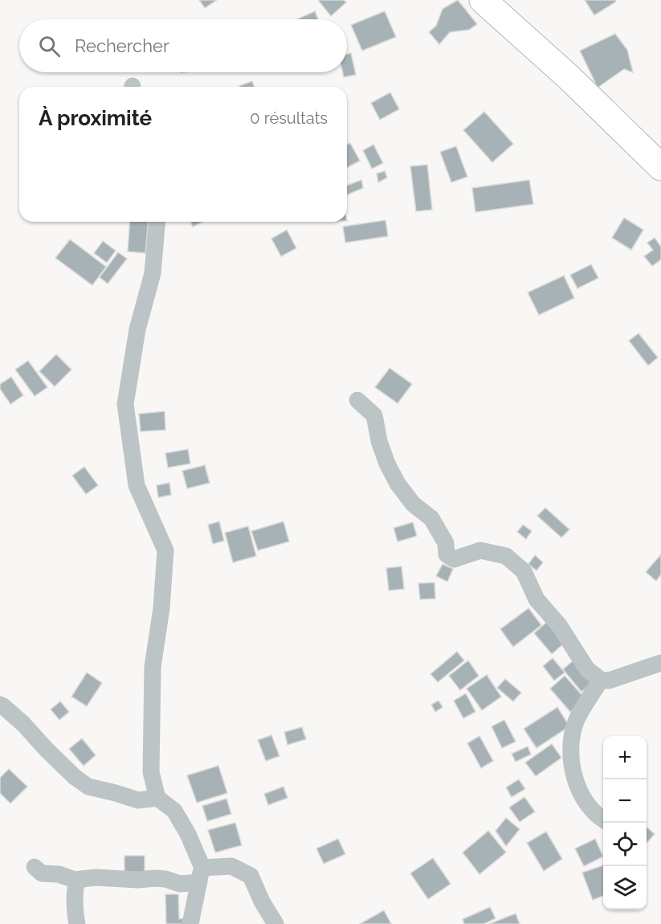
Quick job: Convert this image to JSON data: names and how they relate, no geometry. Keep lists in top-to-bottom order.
{
  "page": {
    "search": "Rechercher",
    "heading": ["À proximité", "0 résultats"],
    "map_buttons": ["+", "−"]
  }
}
